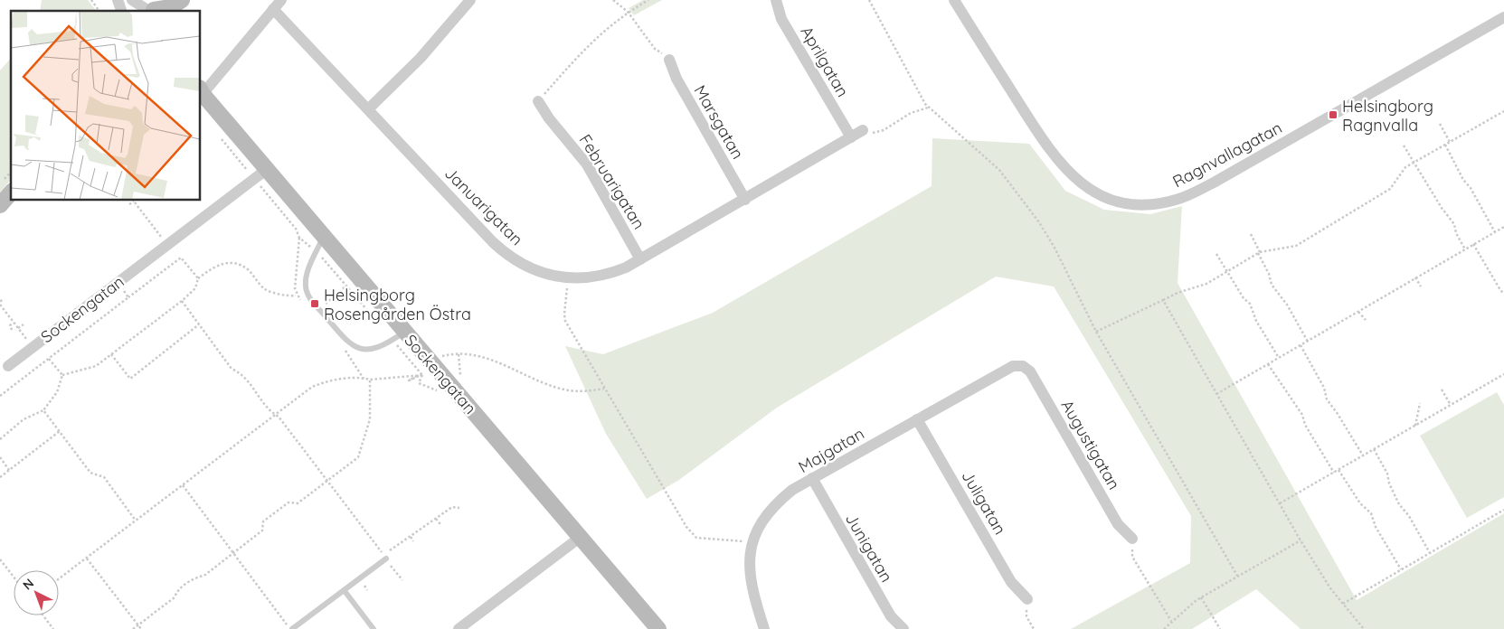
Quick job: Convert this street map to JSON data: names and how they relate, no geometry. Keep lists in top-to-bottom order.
{
  "streets": {
    "street": [
      "Aprilgatan",
      "Marsgatan",
      "Ragnvallagatan",
      "Februarigatan",
      "Januarigatan",
      "Sockengatan",
      "Augustigatan",
      "Majgatan",
      "Juligatan",
      "Junigatan"
    ]
  },
  "crossings": [
    ["Aprilgatan", "Januarigatan"],
    ["Marsgatan", "Januarigatan"],
    ["Februarigatan", "Januarigatan"],
    ["Augustigatan", "Majgatan"],
    ["Majgatan", "Juligatan"],
    ["Majgatan", "Junigatan"]
  ],
  "places": {
    "transit": ["Helsingborg Ragnvalla", "Helsingborg Rosengården Östra"]
  },
  "north": "top left"
}
